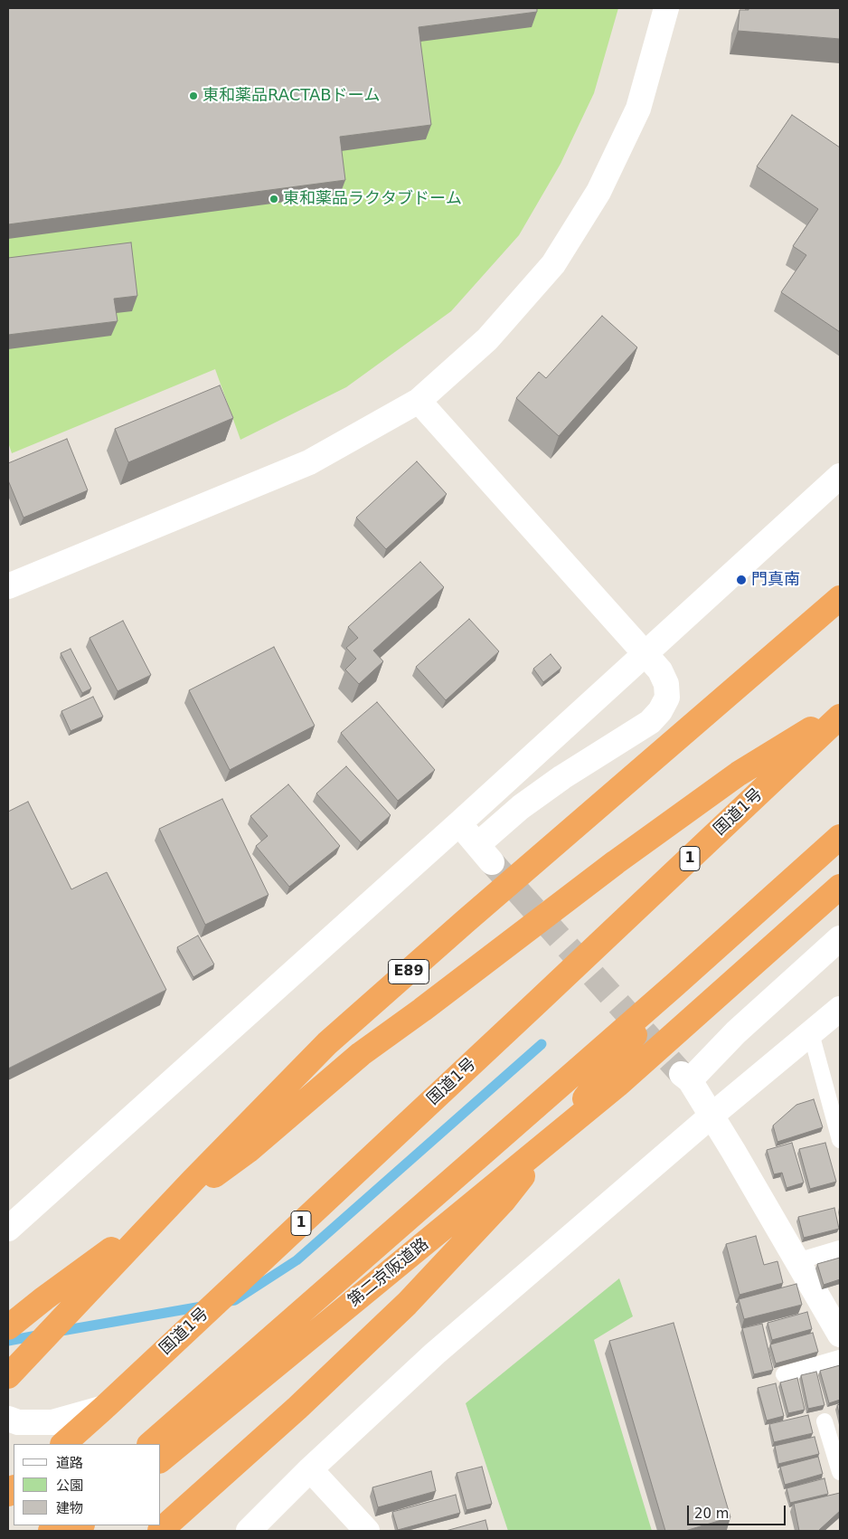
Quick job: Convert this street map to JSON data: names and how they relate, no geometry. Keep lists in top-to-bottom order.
{
  "streets": {
    "highway": [
      "国道1号",
      "1",
      "E89",
      "第二京阪道路"
    ]
  },
  "places": ["東和薬品RACTABドーム", "東和薬品ラクタブドーム", "門真南"],
  "legend": ["道路", "公園", "建物"],
  "scale_bar": "20 m"
}
